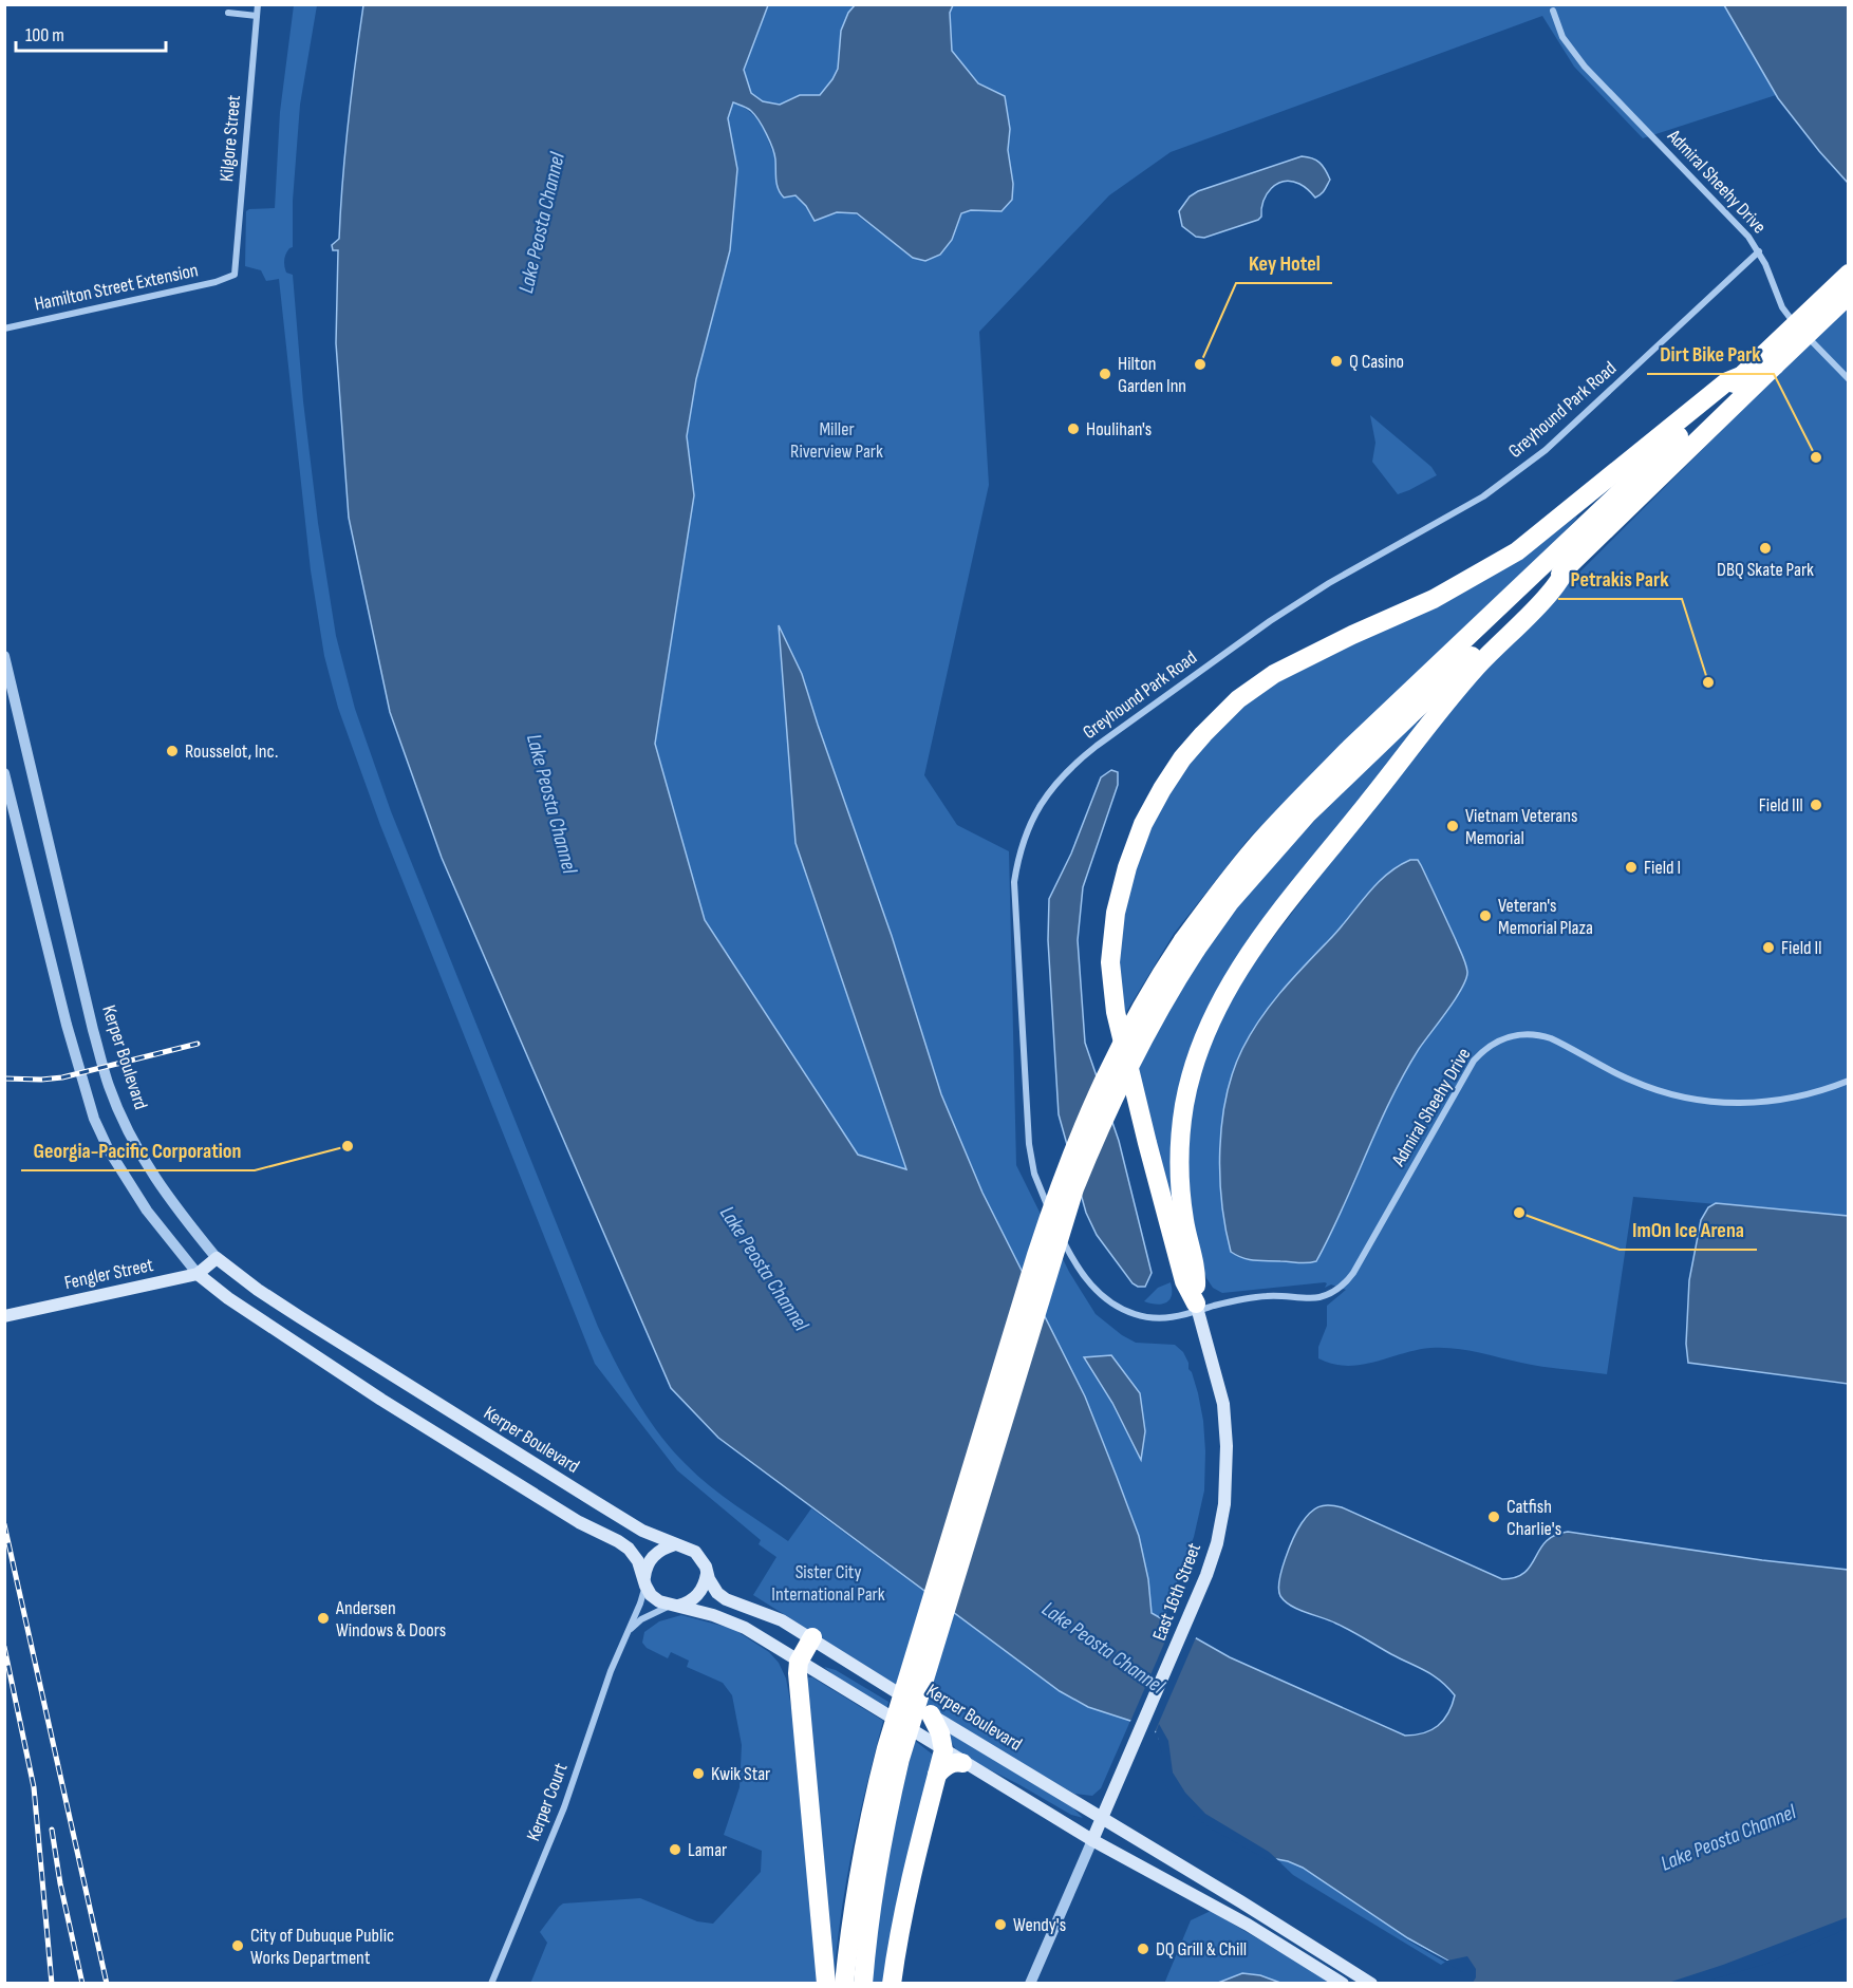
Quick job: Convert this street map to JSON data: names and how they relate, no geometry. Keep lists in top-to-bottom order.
{
  "streets": {
    "main road": ["Kerper Boulevard", "Fengler Street", "East 16th Street"],
    "street": [
      "Kilgore Street",
      "Admiral Sheehy Drive",
      "Hamilton Street Extension",
      "Greyhound Park Road",
      "Kerper Court"
    ]
  },
  "crossings": [
    ["Kilgore Street", "Hamilton Street Extension"],
    ["Admiral Sheehy Drive", "Greyhound Park Road"],
    ["Admiral Sheehy Drive", "East 16th Street"],
    ["Greyhound Park Road", "East 16th Street"],
    ["Kerper Boulevard", "Fengler Street"],
    ["Kerper Boulevard", "East 16th Street"],
    ["Kerper Boulevard", "Kerper Court"]
  ],
  "water": ["Lake Peosta Channel"],
  "parks": ["Miller Riverview Park", "Sister City International Park"],
  "places": [
    "Q Casino",
    "Key Hotel",
    "Hilton Garden Inn",
    "Houlihan's",
    "Dirt Bike Park",
    "DBQ Skate Park",
    "Petrakis Park",
    "Rousselot, Inc.",
    "Field III",
    "Vietnam Veterans Memorial",
    "Field I",
    "Veteran's Memorial Plaza",
    "Field II",
    "Georgia-Pacific Corporation",
    "ImOn Ice Arena",
    "Catfish Charlie's",
    "Andersen Windows & Doors",
    "Kwik Star",
    "Lamar",
    "Wendy's",
    "City of Dubuque Public Works Department",
    "DQ Grill & Chill"
  ],
  "scale_bar": "100 m"
}
